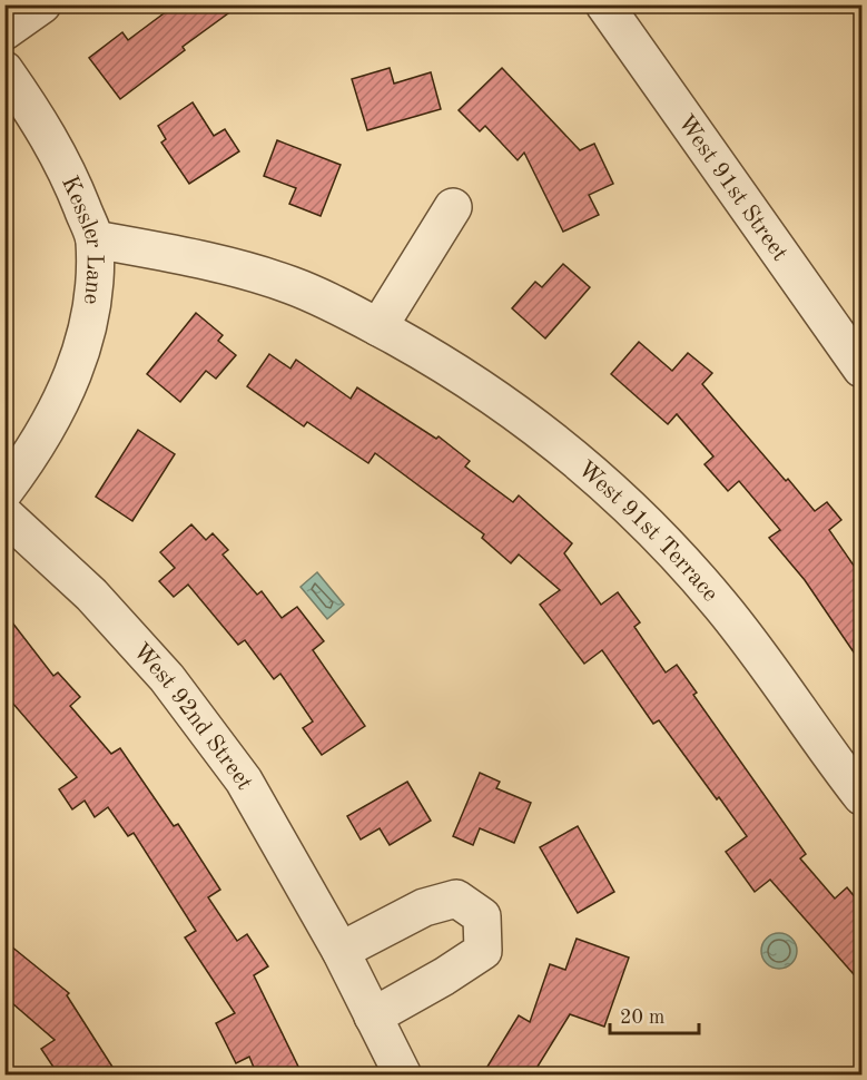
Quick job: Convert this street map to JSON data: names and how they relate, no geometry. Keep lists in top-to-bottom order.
{
  "streets": {
    "street": [
      "West 91st Street",
      "Kessler Lane",
      "West 91st Terrace",
      "West 92nd Street"
    ]
  },
  "crossings": [
    ["Kessler Lane", "West 91st Terrace"]
  ],
  "scale_bar": "20 m"
}
